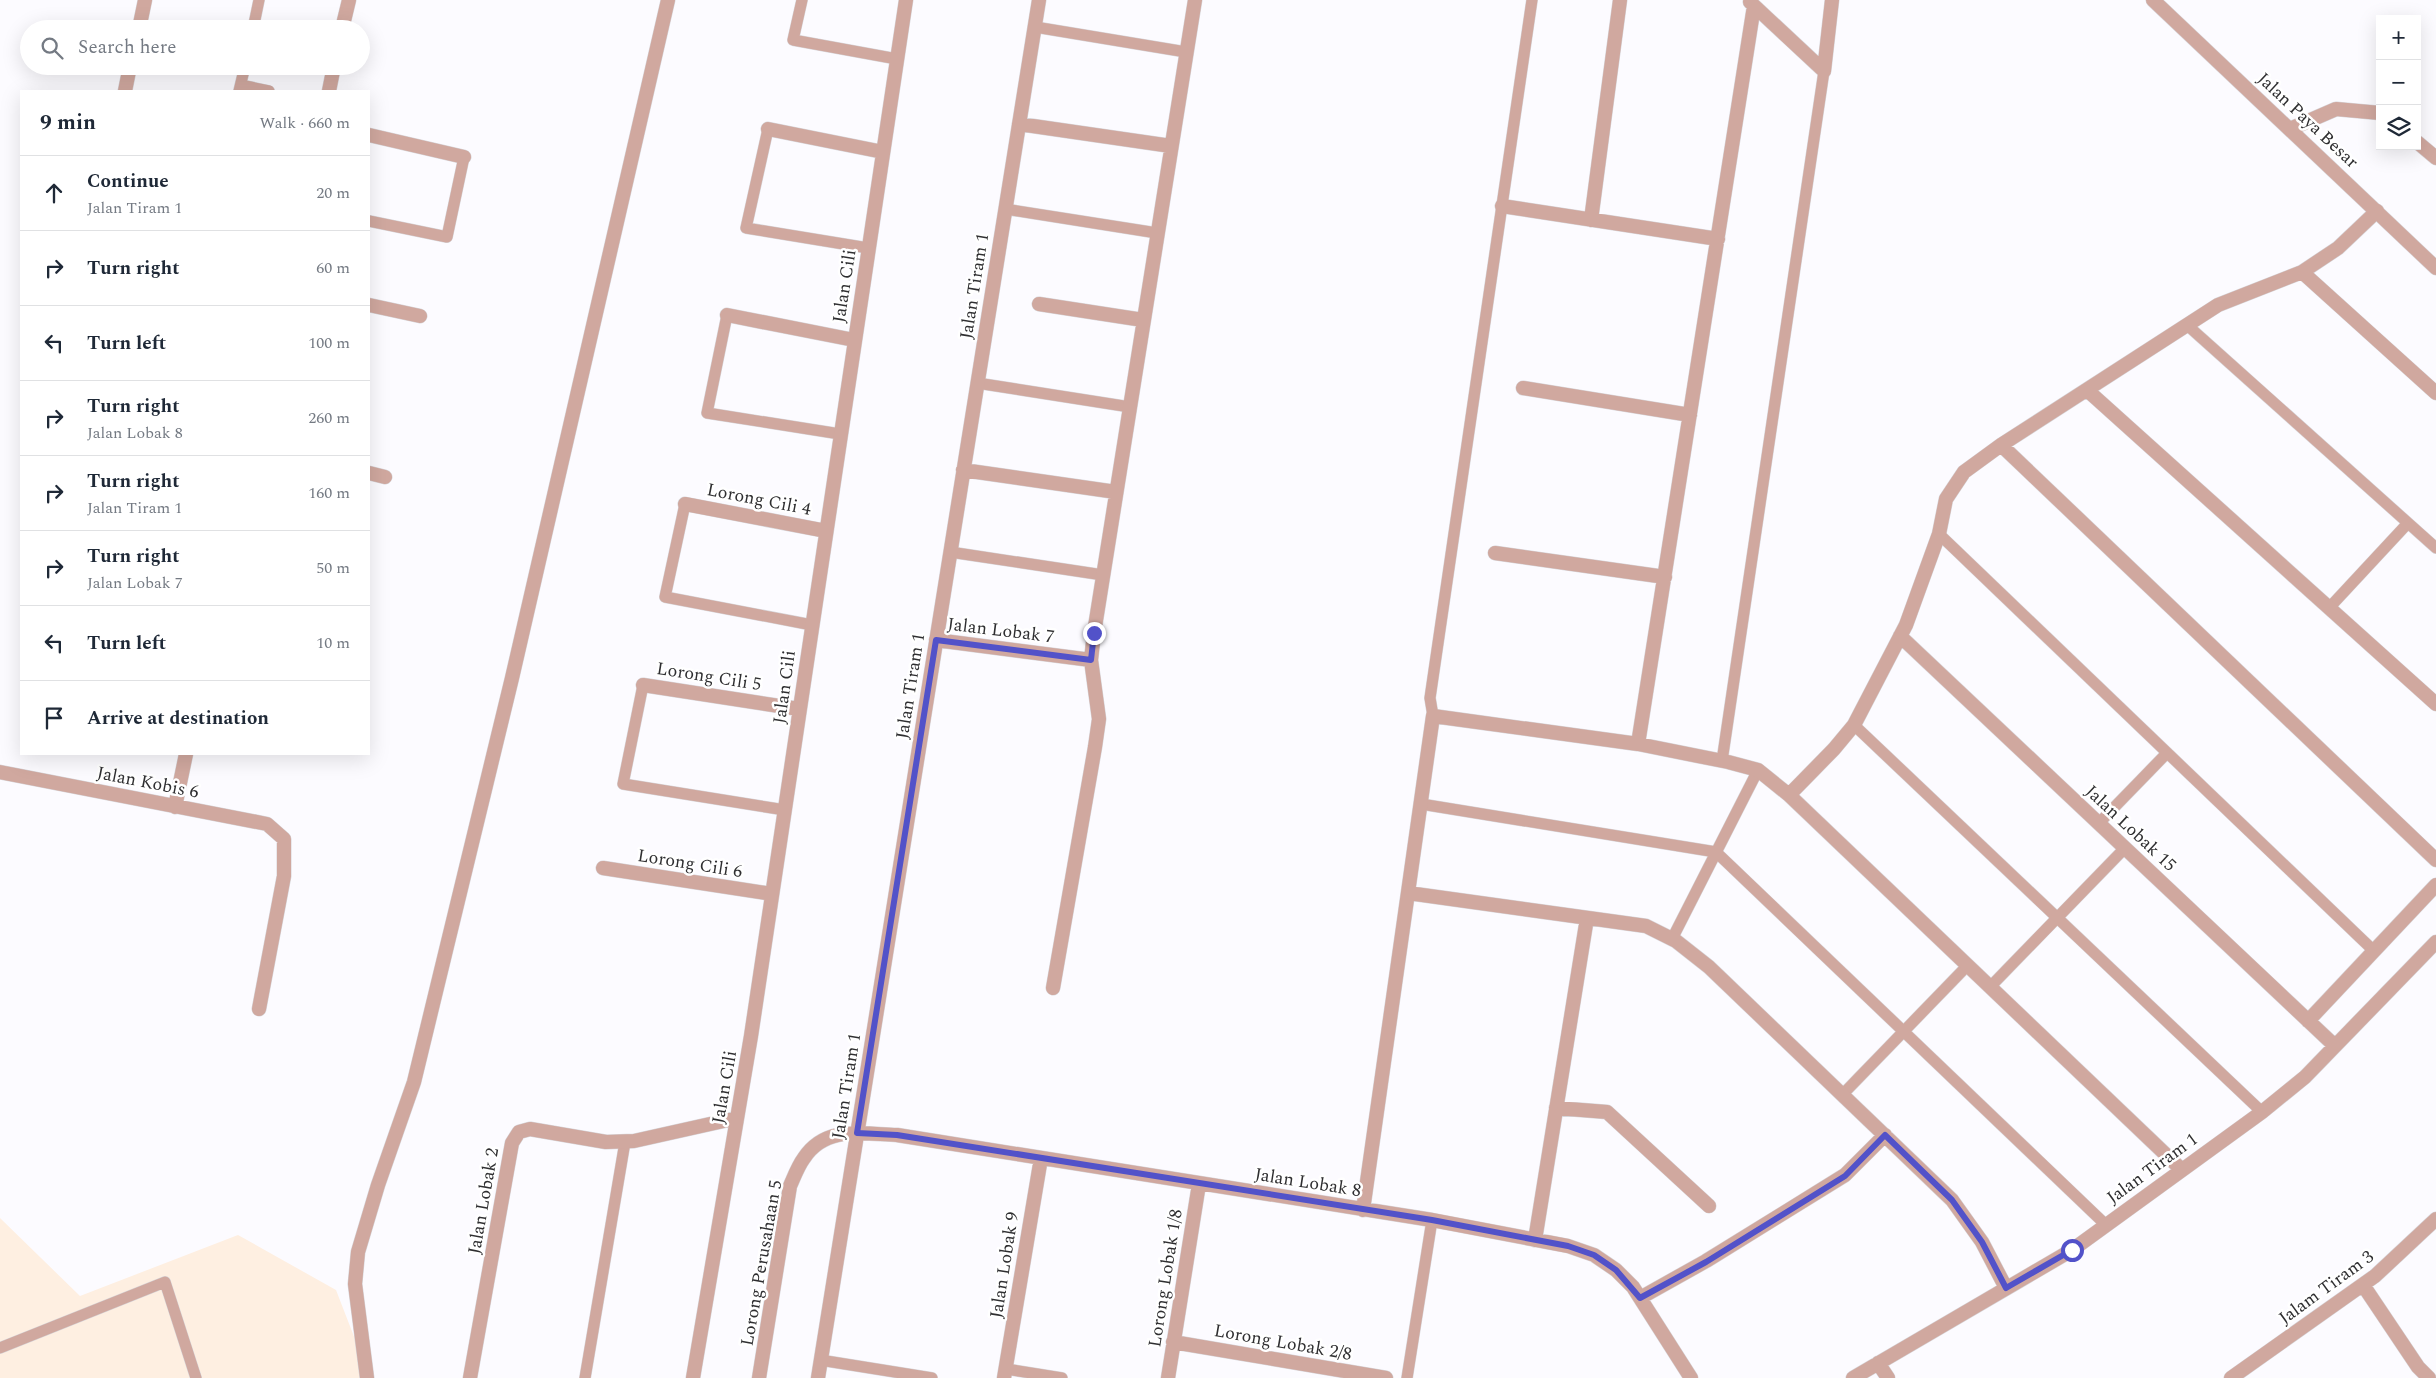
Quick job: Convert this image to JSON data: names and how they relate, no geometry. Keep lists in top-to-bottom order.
{
  "streets": {
    "street": [
      "Jalan Paya Besar",
      "Jalan Cili",
      "Jalan Tiram 1",
      "Lorong Cili 4",
      "Jalan Lobak 7",
      "Lorong Cili 5",
      "Jalan Kobis 6",
      "Jalan Lobak 15",
      "Lorong Cili 6",
      "Jalan Lobak 8",
      "Jalan Lobak 2",
      "Lorong Perusahaan 5",
      "Jalan Lobak 9",
      "Lorong Lobak 1/8",
      "Jalam Tiram 3",
      "Lorong Lobak 2/8"
    ]
  },
  "crossings": [
    ["Jalan Cili", "Lorong Cili 4"],
    ["Jalan Cili", "Lorong Cili 5"],
    ["Jalan Cili", "Lorong Cili 6"],
    ["Jalan Cili", "Jalan Lobak 2"],
    ["Jalan Tiram 1", "Jalan Lobak 7"],
    ["Jalan Tiram 1", "Jalan Lobak 15"],
    ["Jalan Tiram 1", "Jalan Lobak 8"],
    ["Jalan Tiram 1", "Lorong Perusahaan 5"],
    ["Jalan Lobak 8", "Lorong Perusahaan 5"],
    ["Jalan Lobak 8", "Jalan Lobak 9"],
    ["Jalan Lobak 8", "Lorong Lobak 1/8"],
    ["Lorong Lobak 1/8", "Lorong Lobak 2/8"]
  ],
  "page": {
    "map_buttons": ["+", "−"],
    "search": "Search here",
    "heading": ["9 min", "Walk · 660 m"],
    "list": [
      ["Continue", "Jalan Tiram 1", "20 m"],
      ["Turn right", "60 m"],
      ["Turn left", "100 m"],
      ["Turn right", "Jalan Lobak 8", "260 m"],
      ["Turn right", "Jalan Tiram 1", "160 m"],
      ["Turn right", "Jalan Lobak 7", "50 m"],
      ["Turn left", "10 m"],
      "Arrive at destination"
    ]
  }
}
